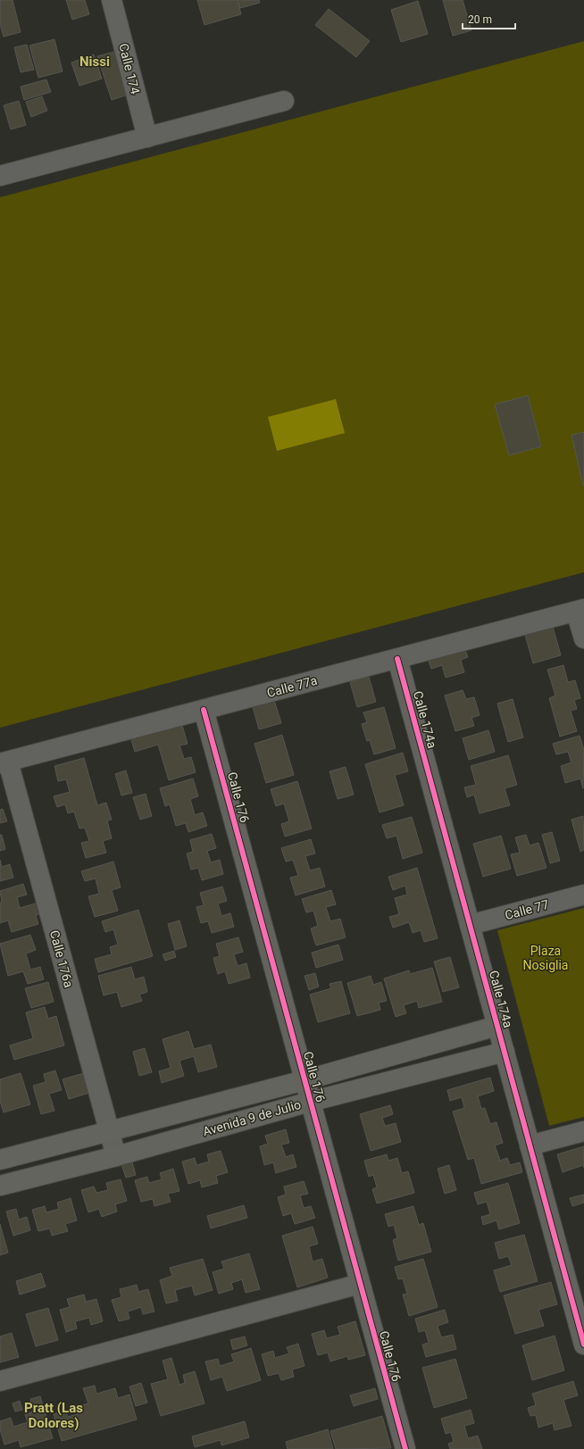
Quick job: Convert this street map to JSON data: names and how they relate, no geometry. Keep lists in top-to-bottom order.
{
  "streets": {
    "main road": ["Avenida 9 de Julio"],
    "street": [
      "Calle 174",
      "Calle 77a",
      "Calle 174a",
      "Calle 176",
      "Calle 77",
      "Calle 176a"
    ]
  },
  "crossings": [
    ["Calle 77a", "Calle 174a"],
    ["Calle 77a", "Calle 176"],
    ["Calle 77a", "Calle 176a"],
    ["Calle 174a", "Calle 77"],
    ["Calle 174a", "Avenida 9 de Julio"],
    ["Calle 176", "Avenida 9 de Julio"],
    ["Calle 176a", "Avenida 9 de Julio"]
  ],
  "districts": ["Nissi", "Pratt (Las Dolores)"],
  "parks": ["Plaza Nosiglia"],
  "scale_bar": "20 m"
}
